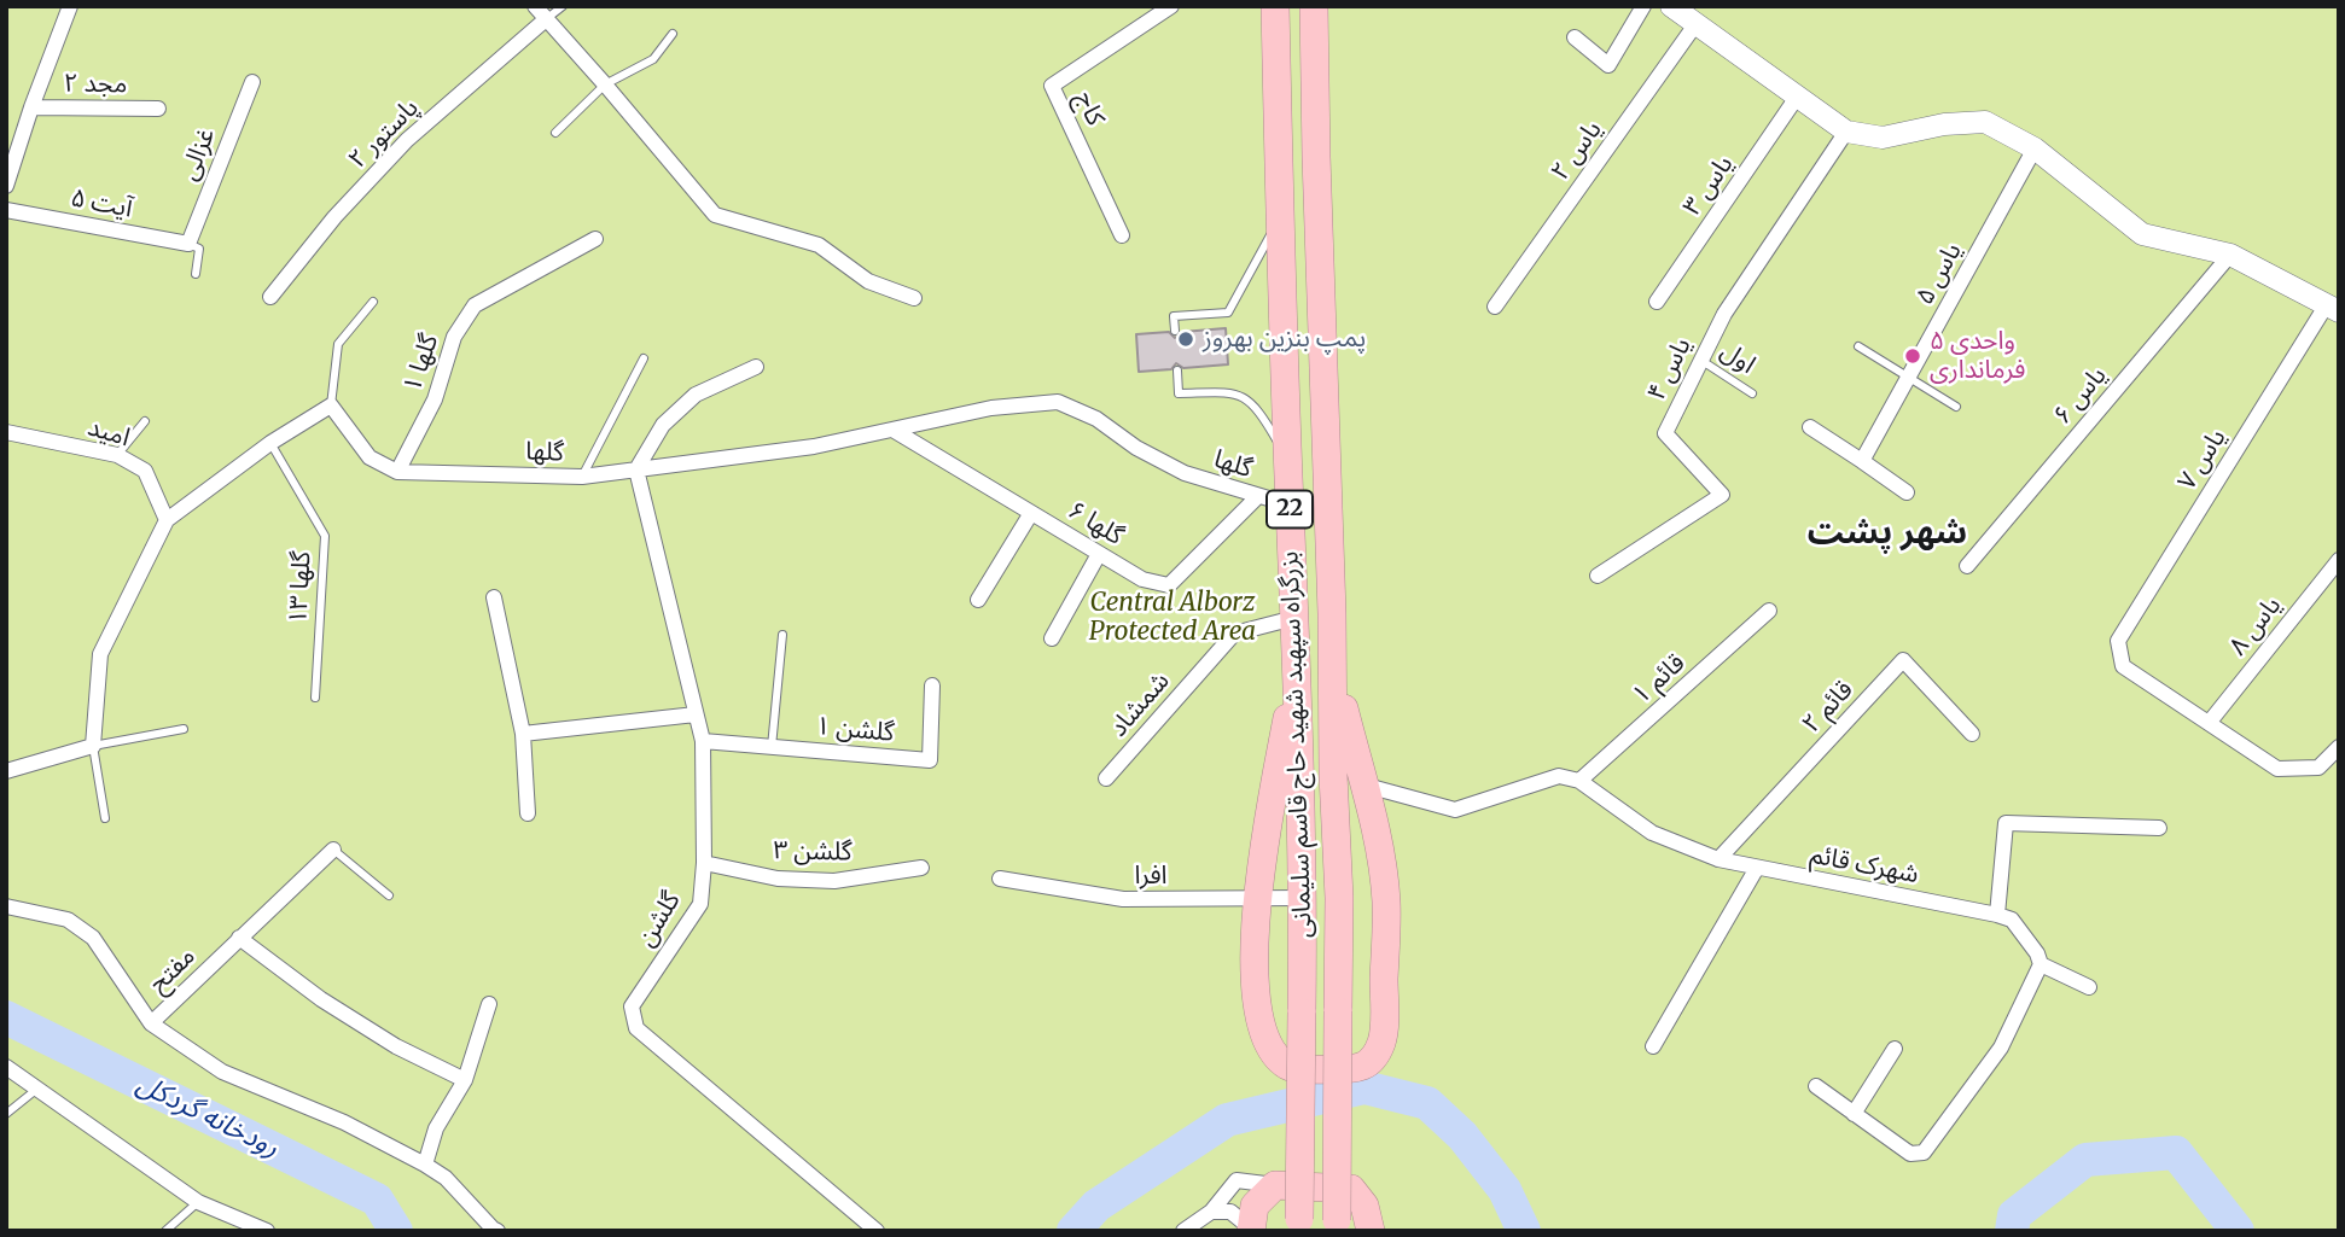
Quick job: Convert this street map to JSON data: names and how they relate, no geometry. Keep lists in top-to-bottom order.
{
  "streets": {
    "highway": ["22", "بزرگراه سپهبد شهید حاج قاسم سلیمانی"],
    "street": [
      "مجد ۲",
      "کاج",
      "پاستور ۲",
      "یاس ۲",
      "غزالی",
      "یاس ۳",
      "آیت ۵",
      "یاس ۵",
      "گلها ۱",
      "یاس ۴",
      "یاس ۶",
      "امید",
      "گلها",
      "یاس ۷",
      "گلها ۶",
      "یاس ۸",
      "قائم ۱",
      "شمشاد",
      "قائم ۲",
      "گلشن ۱",
      "گلشن ۳",
      "شهرک قائم",
      "افرا",
      "گلشن",
      "مفتح"
    ],
    "lane": ["اول", "گلها ۱۳"]
  },
  "crossings": [
    ["غزالی", "آیت ۵"],
    ["اول", "یاس ۴"],
    ["گلها ۱", "گلها"],
    ["گلها", "گلها ۶"],
    ["گلها", "بزرگراه سپهبد شهید حاج قاسم سلیمانی"],
    ["گلها", "گلشن"],
    ["یاس ۷", "یاس ۸"],
    ["قائم ۱", "شهرک قائم"],
    ["شمشاد", "بزرگراه سپهبد شهید حاج قاسم سلیمانی"],
    ["قائم ۲", "شهرک قائم"],
    ["گلشن ۱", "گلشن"],
    ["بزرگراه سپهبد شهید حاج قاسم سلیمانی", "افرا"],
    ["گلشن ۳", "گلشن"]
  ],
  "districts": ["شهر پشت"],
  "water": ["رودخانه گردکل"],
  "parks": ["Central Alborz Protected Area"],
  "places": ["پمپ بنزین بهروز", "۵ واحدی فرمانداری"]
}
